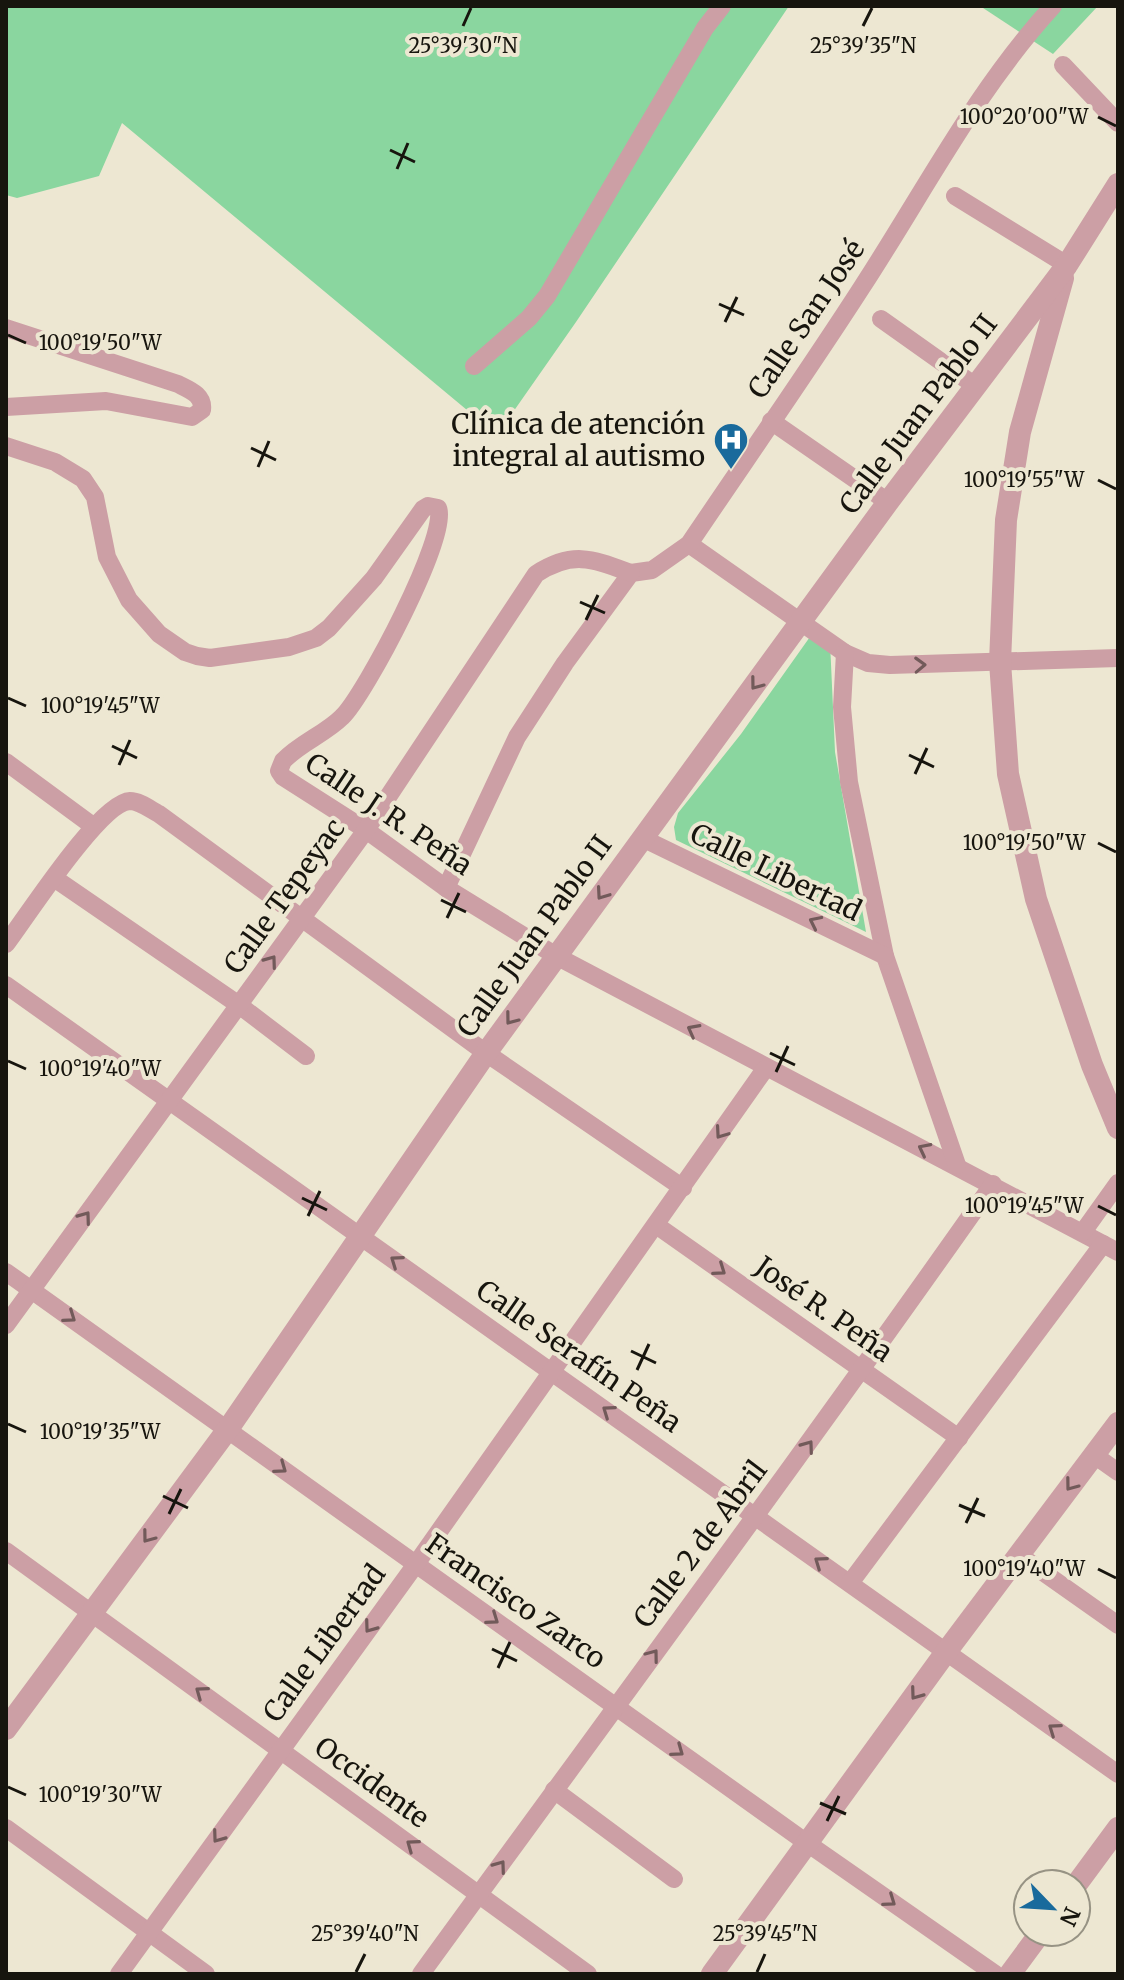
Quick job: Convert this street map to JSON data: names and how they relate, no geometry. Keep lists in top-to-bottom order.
{
  "streets": {
    "street": [
      "Calle San José",
      "Calle Juan Pablo II",
      "Calle J. R. Peña",
      "Calle Libertad",
      "Calle Tepeyac",
      "José R. Peña",
      "Calle Serafín Peña",
      "Calle 2 de Abril",
      "Francisco Zarco",
      "Occidente"
    ]
  },
  "crossings": [
    ["Calle San José", "Calle Tepeyac"],
    ["Calle Juan Pablo II", "Calle J. R. Peña"],
    ["Calle Juan Pablo II", "Calle Libertad"],
    ["Calle Juan Pablo II", "Calle Serafín Peña"],
    ["Calle Juan Pablo II", "Francisco Zarco"],
    ["Calle Juan Pablo II", "Occidente"],
    ["Calle J. R. Peña", "Calle Libertad"],
    ["Calle J. R. Peña", "Calle Tepeyac"],
    ["Calle J. R. Peña", "Calle 2 de Abril"],
    ["Calle Libertad", "José R. Peña"],
    ["Calle Libertad", "Calle Serafín Peña"],
    ["Calle Libertad", "Francisco Zarco"],
    ["Calle Libertad", "Occidente"],
    ["Calle Tepeyac", "Calle Serafín Peña"],
    ["Calle Tepeyac", "Francisco Zarco"],
    ["José R. Peña", "Calle 2 de Abril"],
    ["Calle Serafín Peña", "Calle 2 de Abril"],
    ["Calle 2 de Abril", "Francisco Zarco"],
    ["Calle 2 de Abril", "Occidente"]
  ],
  "one_way": [
    "Calle Libertad",
    "José R. Peña",
    "Calle Serafín Peña",
    "Francisco Zarco",
    "Occidente"
  ],
  "places": {
    "hospital": ["Clínica de atención integral al autismo"]
  },
  "north": "bottom right",
  "coordinates": [
    "25°39'30\"N",
    "25°39'35\"N",
    "100°20'00\"W",
    "100°19'50\"W",
    "100°19'55\"W",
    "100°19'45\"W",
    "100°19'40\"W",
    "100°19'35\"W",
    "100°19'30\"W",
    "25°39'40\"N",
    "25°39'45\"N"
  ]
}
